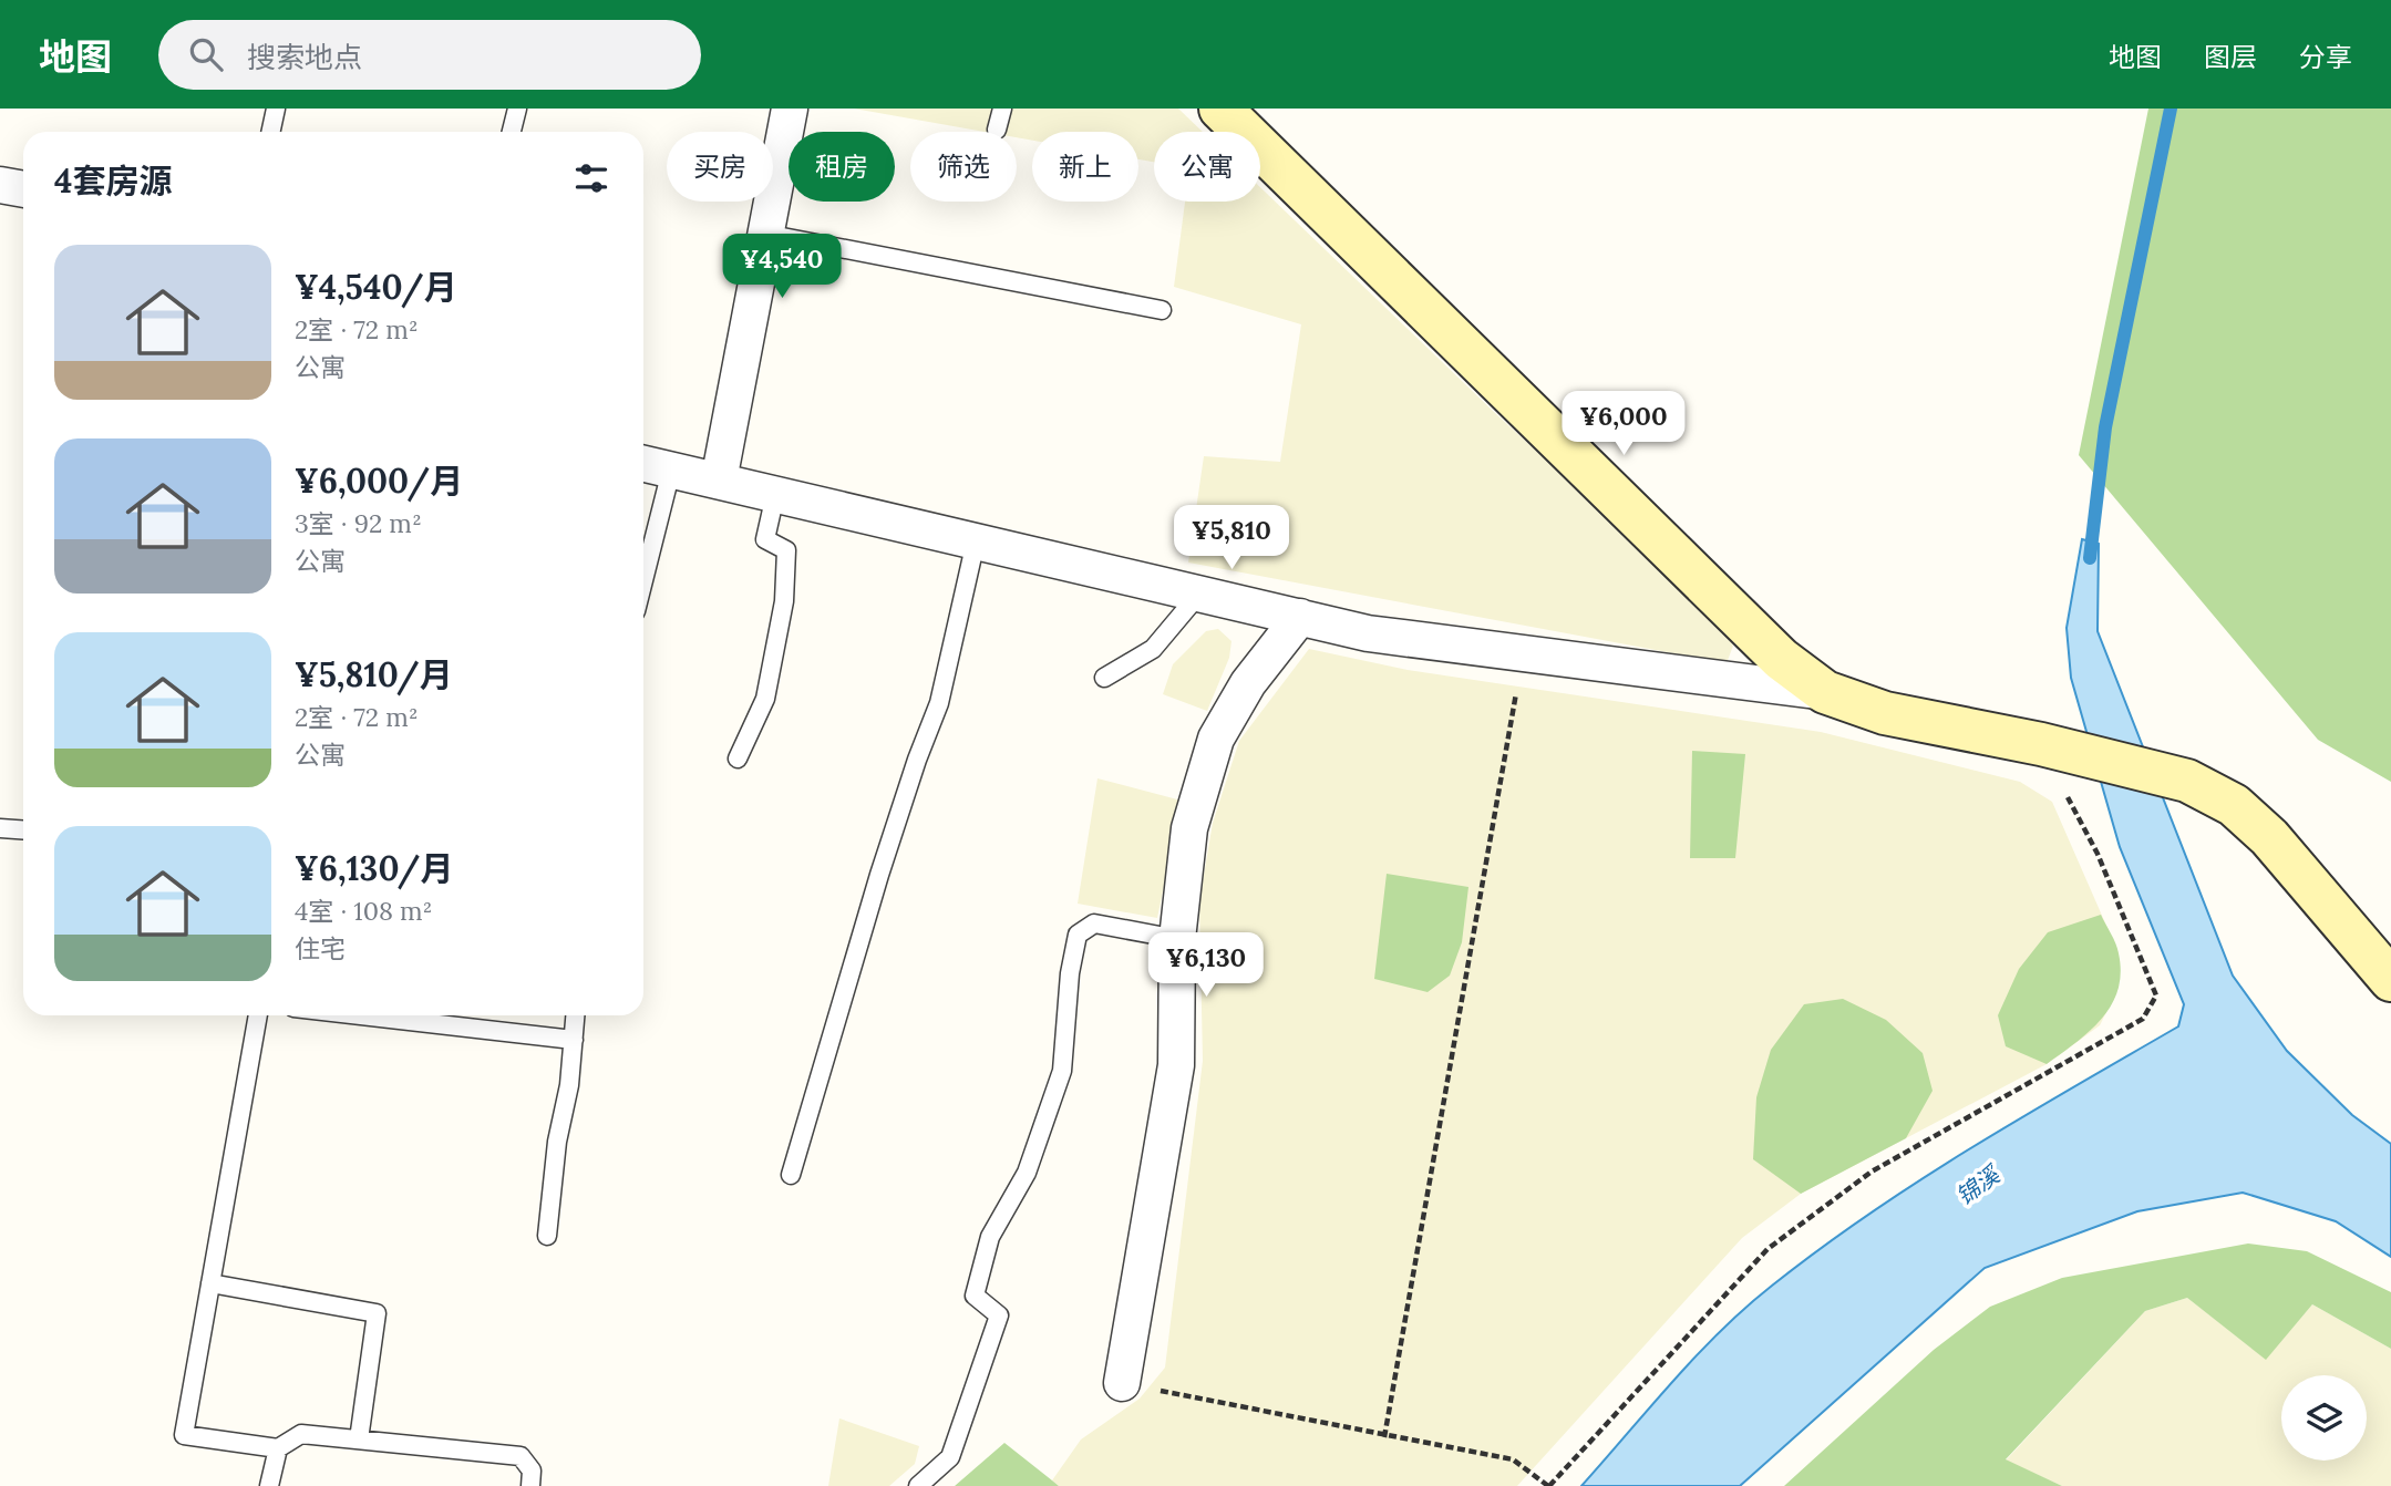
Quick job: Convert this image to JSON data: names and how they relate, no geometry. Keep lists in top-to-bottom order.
{
  "water": ["锦溪"],
  "page": {
    "header": "地图",
    "search": "搜索地点",
    "nav": ["地图", "图层", "分享"],
    "chip": [
      "买房",
      "租房",
      "筛选",
      "新上",
      "公寓"
    ],
    "heading": "4套房源",
    "list": [
      {
        "name": "¥4,540/月",
        "note": "2室 · 72 m² · 公寓"
      },
      {
        "name": "¥6,000/月",
        "note": "3室 · 92 m² · 公寓"
      },
      {
        "name": "¥5,810/月",
        "note": "2室 · 72 m² · 公寓"
      },
      {
        "name": "¥6,130/月",
        "note": "4室 · 108 m² · 住宅"
      }
    ],
    "price": [
      "¥4,540",
      "¥6,000",
      "¥5,810",
      "¥6,130"
    ]
  }
}
